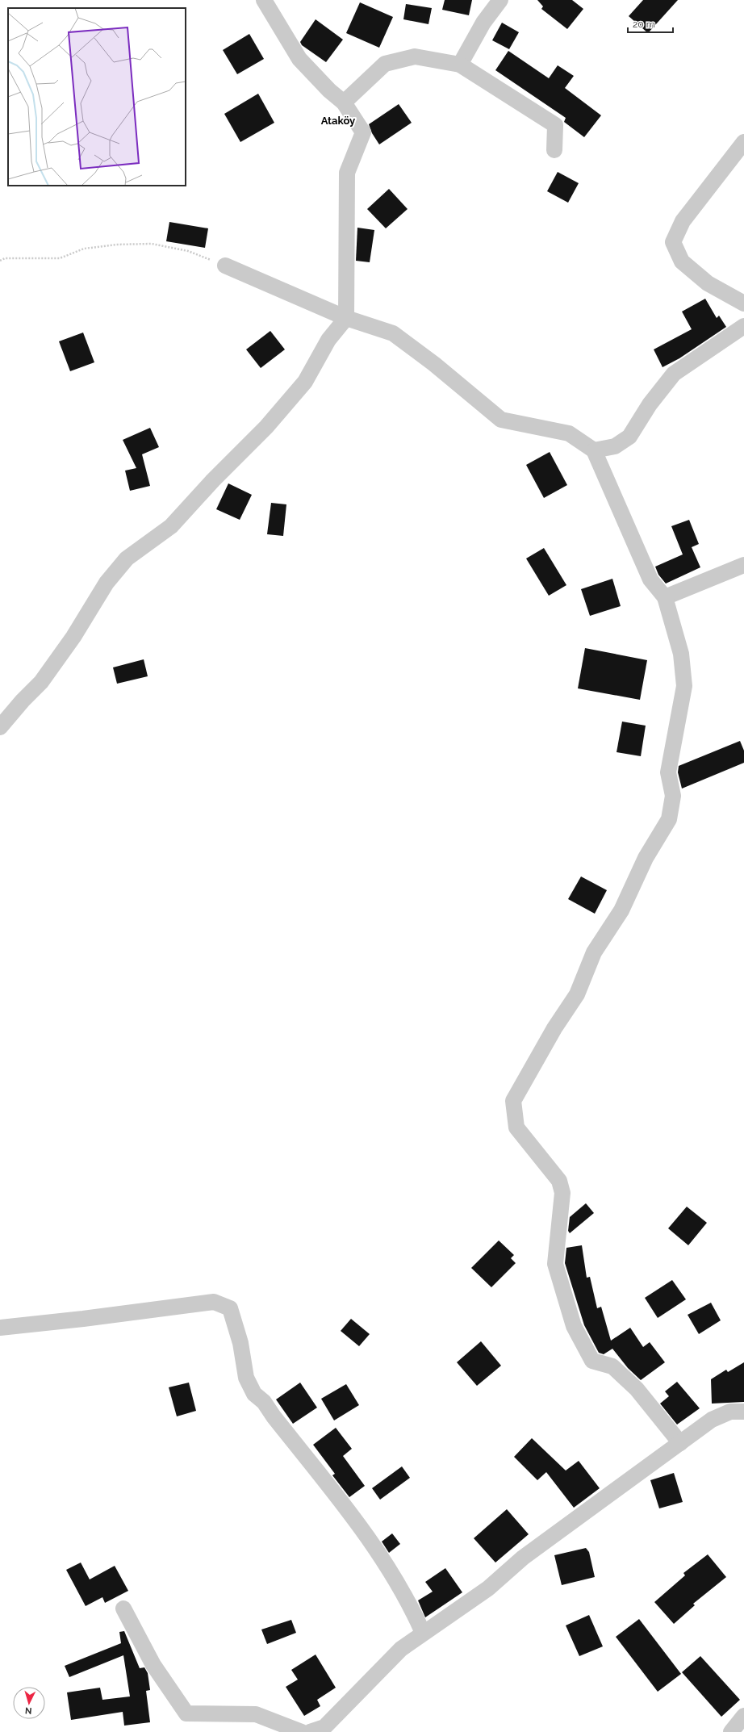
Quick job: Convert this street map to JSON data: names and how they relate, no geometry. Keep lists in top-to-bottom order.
{
  "districts": ["Ataköy"],
  "scale_bar": "20 m",
  "north": "bottom"
}
